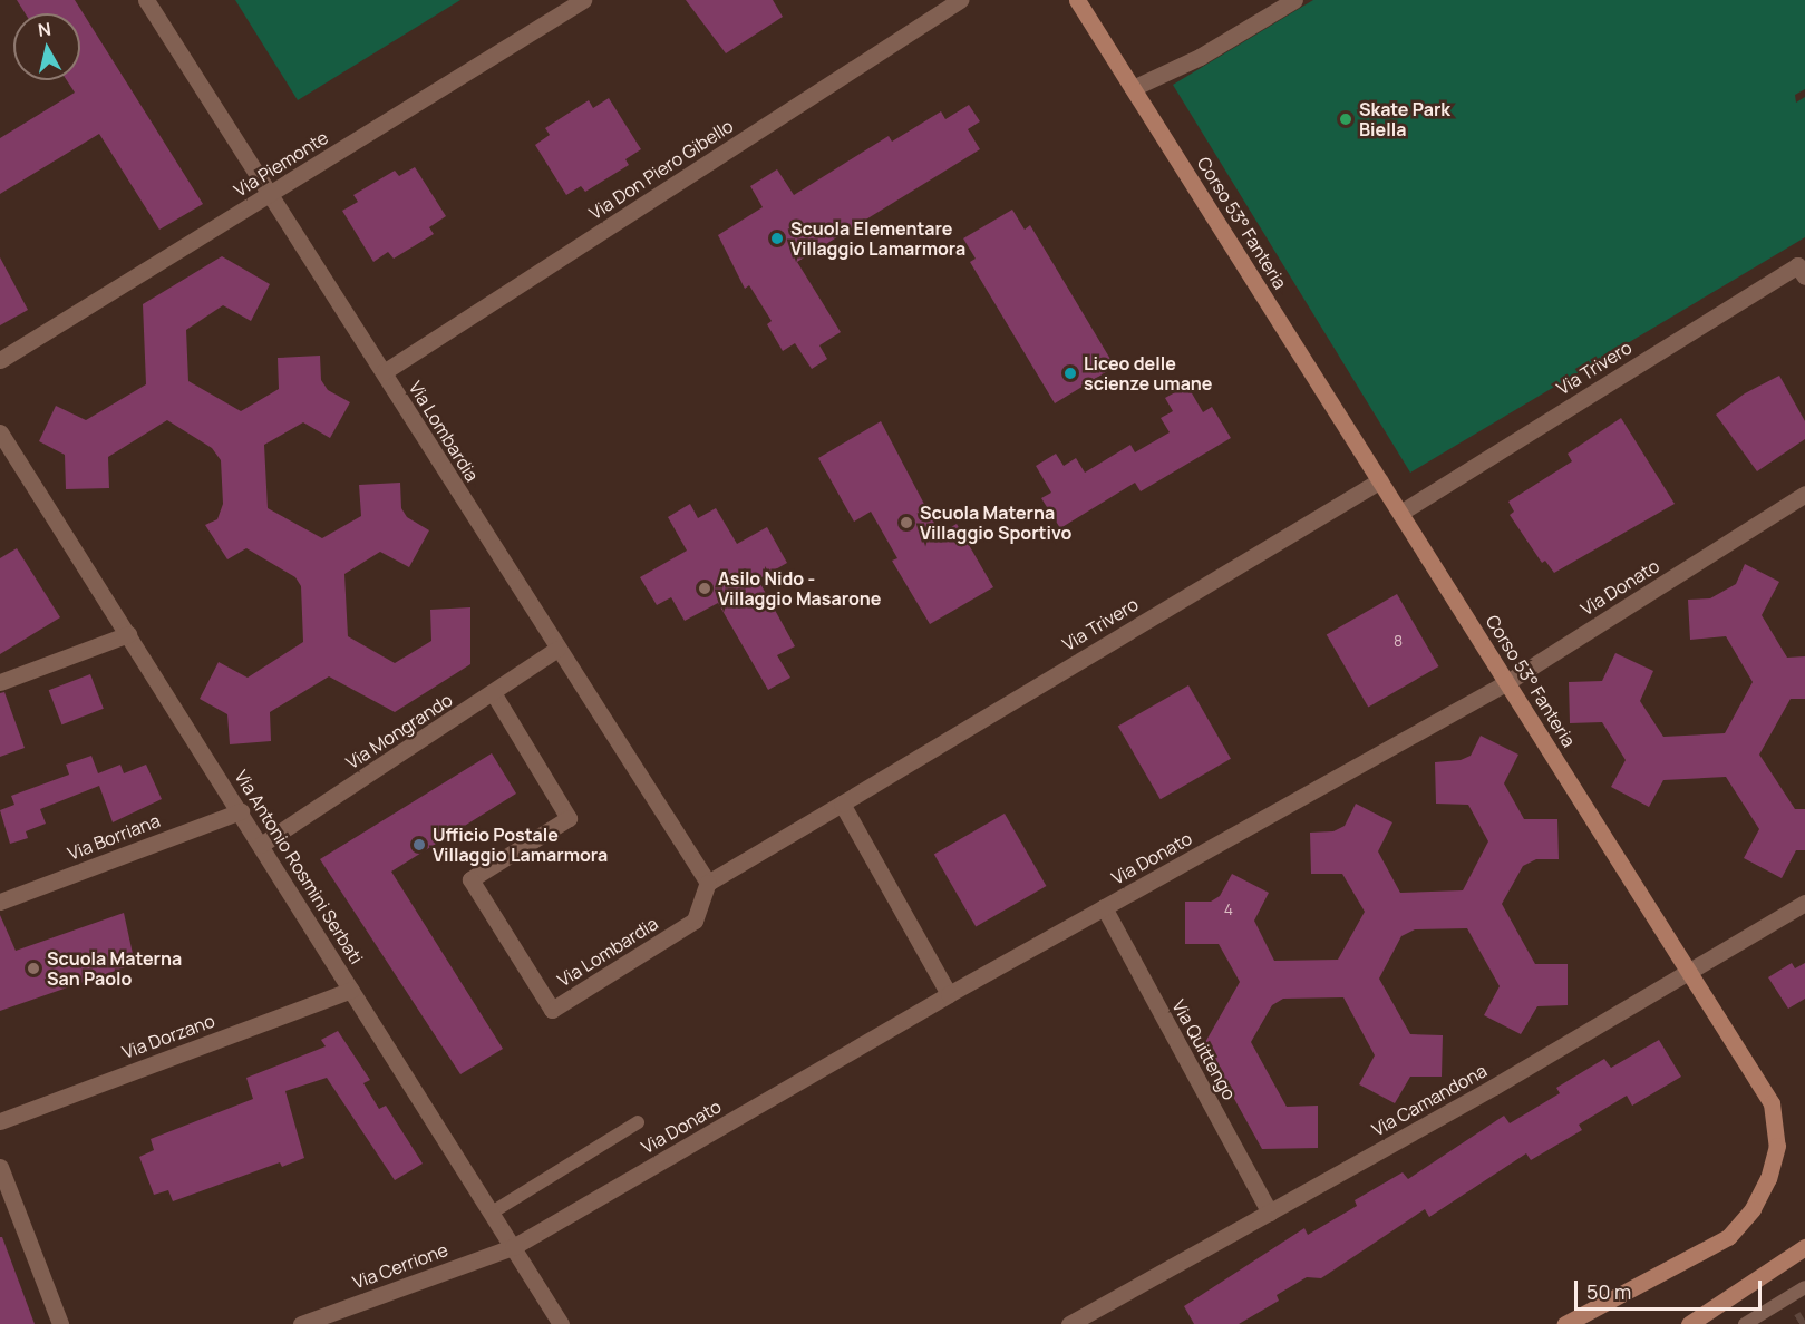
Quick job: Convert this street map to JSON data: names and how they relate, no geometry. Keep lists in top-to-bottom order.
{
  "streets": {
    "street": [
      "Via Piemonte",
      "Via Don Piero Gibello",
      "Corso 53° Fanteria",
      "Via Trivero",
      "Via Lombardia",
      "Via Donato",
      "Via Mongrando",
      "Via Borriana",
      "Via Antonio Rosmini Serbati",
      "Via Dorzano",
      "Via Quittengo",
      "Via Camandona",
      "Via Cerrione"
    ]
  },
  "crossings": [
    ["Via Piemonte", "Via Lombardia"],
    ["Via Don Piero Gibello", "Via Lombardia"],
    ["Corso 53° Fanteria", "Via Trivero"],
    ["Corso 53° Fanteria", "Via Donato"],
    ["Corso 53° Fanteria", "Via Camandona"],
    ["Via Lombardia", "Via Mongrando"],
    ["Via Donato", "Via Antonio Rosmini Serbati"],
    ["Via Donato", "Via Quittengo"],
    ["Via Donato", "Via Cerrione"],
    ["Via Mongrando", "Via Antonio Rosmini Serbati"],
    ["Via Borriana", "Via Antonio Rosmini Serbati"],
    ["Via Antonio Rosmini Serbati", "Via Dorzano"],
    ["Via Antonio Rosmini Serbati", "Via Cerrione"],
    ["Via Quittengo", "Via Camandona"]
  ],
  "places": [
    "Skate Park Biella",
    "Scuola Elementare Villaggio Lamarmora",
    "Liceo delle scienze umane",
    "Scuola Materna Villaggio Sportivo",
    "Asilo Nido - Villaggio Masarone",
    "Ufficio Postale Villaggio Lamarmora",
    "Scuola Materna San Paolo"
  ],
  "house_numbers": ["8", "4"],
  "scale_bar": "50 m",
  "north": "top"
}
